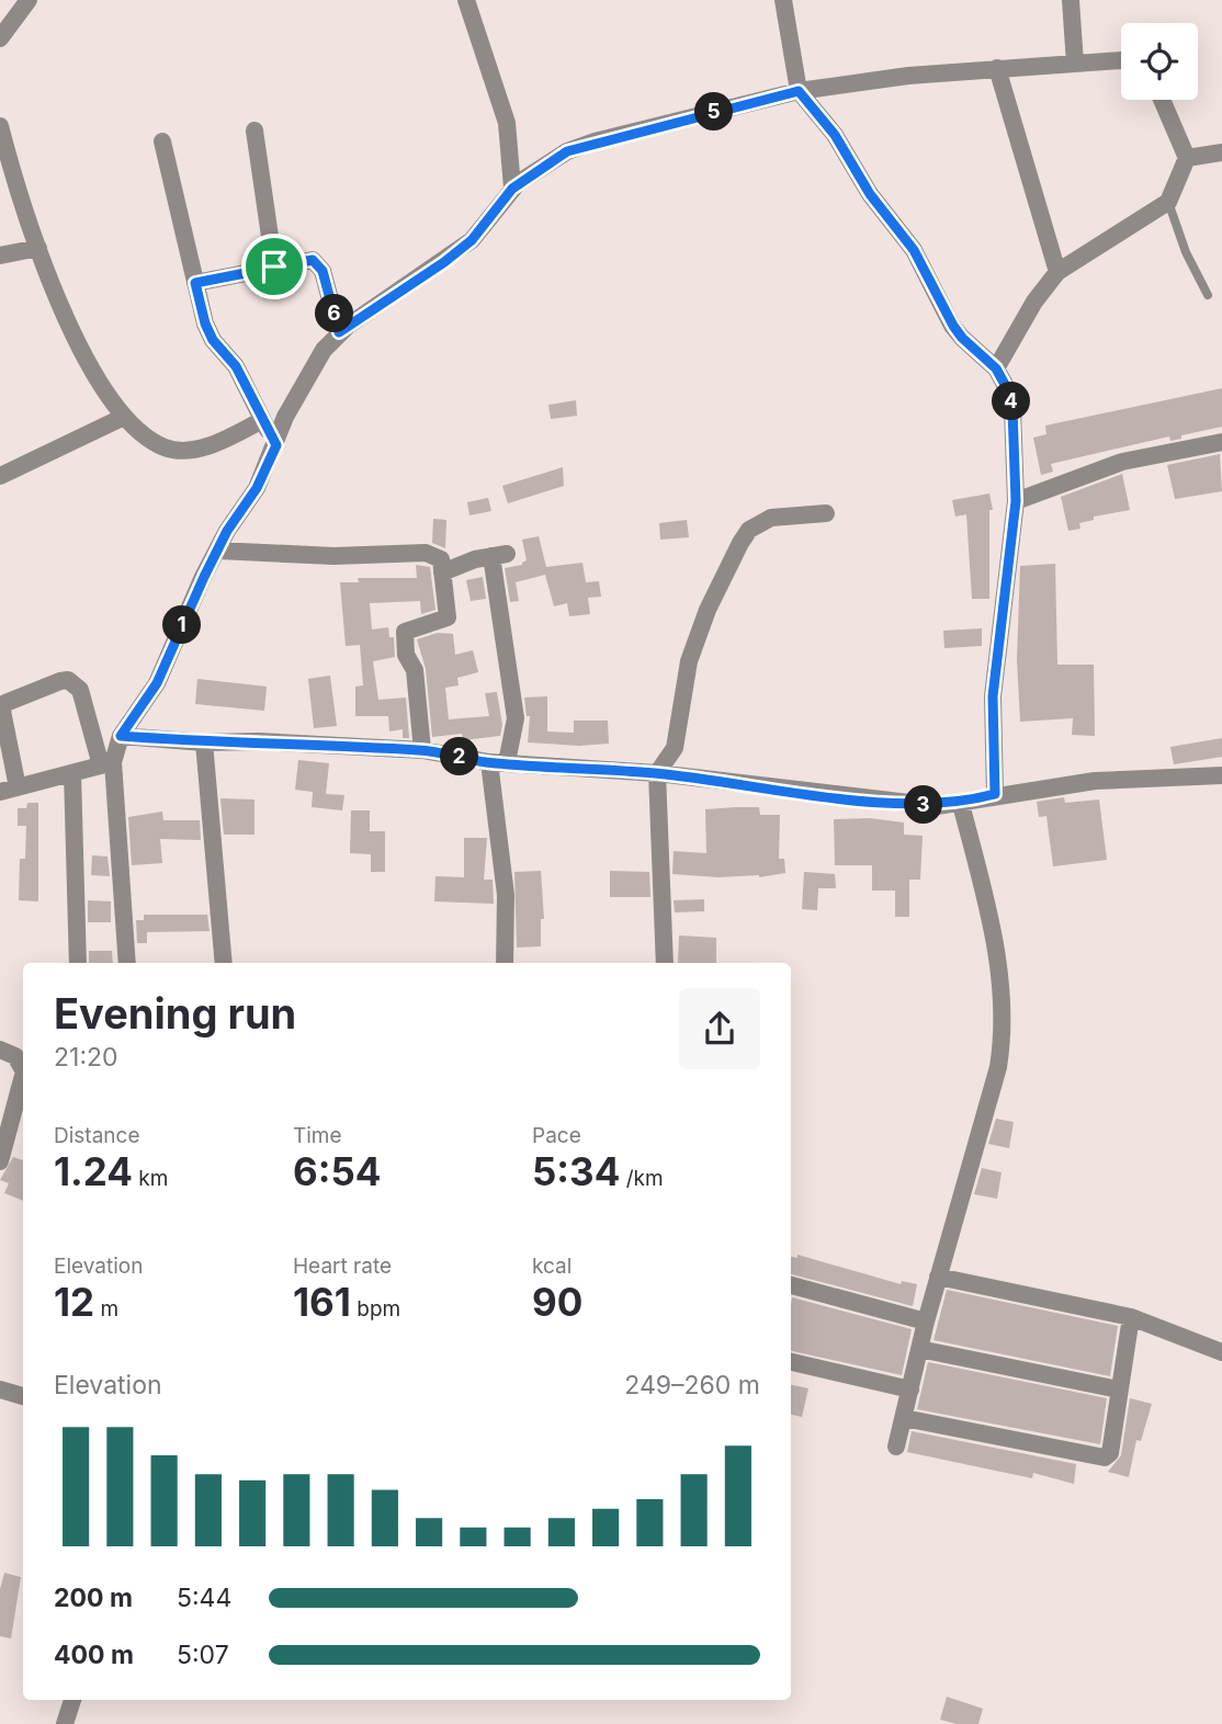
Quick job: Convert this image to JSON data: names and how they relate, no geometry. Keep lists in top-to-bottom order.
{
  "page": {
    "pins": [
      "5",
      "6",
      "4",
      "1",
      "2",
      "3"
    ],
    "heading": ["Evening run", "21:20"],
    "stats": [
      ["Distance", "1.24 km"],
      ["Time", "6:54"],
      ["Pace", "5:34 /km"],
      ["Elevation", "12 m"],
      ["Heart rate", "161 bpm"],
      ["kcal", "90"]
    ],
    "chart": ["Elevation", "249–260 m"],
    "list": [
      {
        "name": "200 m",
        "note": "5:44"
      },
      {
        "name": "400 m",
        "note": "5:07"
      }
    ]
  }
}
